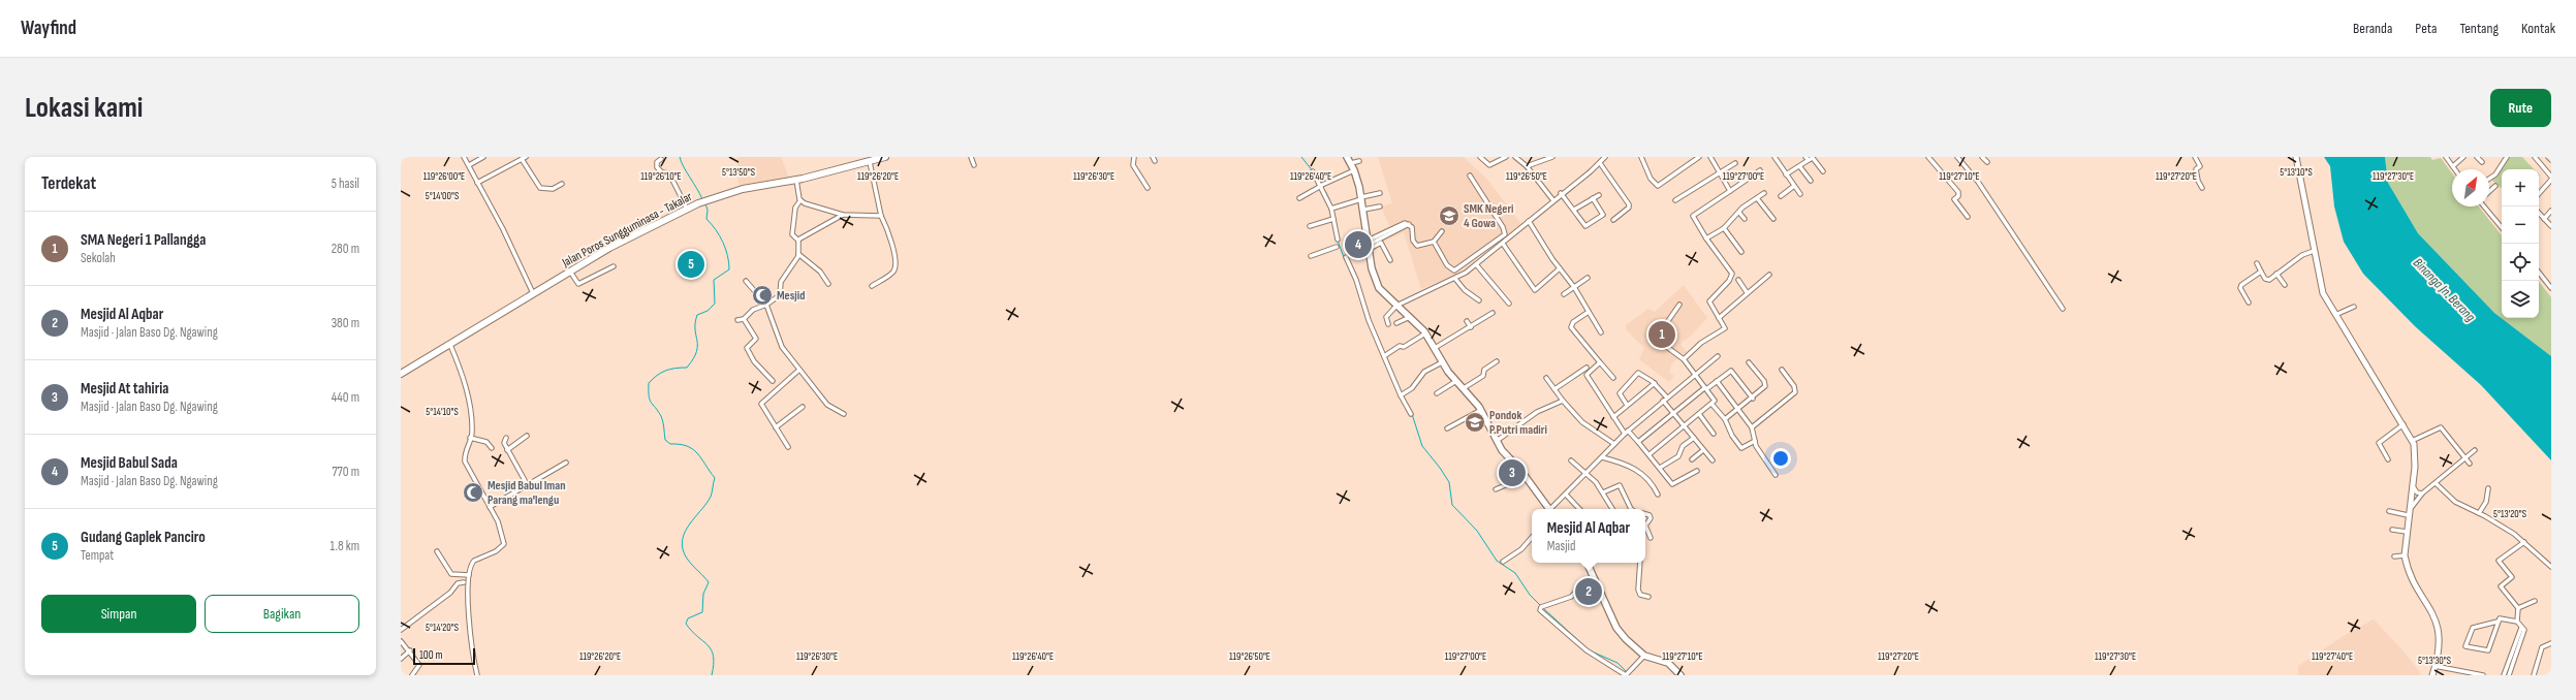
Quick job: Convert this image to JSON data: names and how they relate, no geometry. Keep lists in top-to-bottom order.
{
  "streets": {
    "highway": ["Jalan Poros Sungguminasa - Takalar"]
  },
  "water": ["Binanga Jn. Berang"],
  "places": {
    "school or university": ["SMK Negeri 4 Gowa", "Pondok P.Putri madiri"],
    "mosque": ["Mesjid", "Mesjid Babul Iman Parang ma'lengu"]
  },
  "scale_bar": "100 m",
  "north": "top right",
  "page": {
    "header": "Wayfind",
    "nav": [
      "Beranda",
      "Peta",
      "Tentang",
      "Kontak"
    ],
    "buttons": [
      "Rute",
      ["Simpan", "Bagikan"]
    ],
    "title": "Lokasi kami",
    "heading": ["Terdekat", "5 hasil"],
    "map_buttons": ["+", "−"],
    "list": [
      {
        "mark": "1",
        "name": "SMA Negeri 1 Pallangga",
        "note": "Sekolah",
        "value": "280 m"
      },
      {
        "mark": "2",
        "name": "Mesjid Al Aqbar",
        "note": "Masjid · Jalan Baso Dg. Ngawing",
        "value": "380 m"
      },
      {
        "mark": "3",
        "name": "Mesjid At tahiria",
        "note": "Masjid · Jalan Baso Dg. Ngawing",
        "value": "440 m"
      },
      {
        "mark": "4",
        "name": "Mesjid Babul Sada",
        "note": "Masjid · Jalan Baso Dg. Ngawing",
        "value": "770 m"
      },
      {
        "mark": "5",
        "name": "Gudang Gaplek Panciro",
        "note": "Tempat",
        "value": "1.8 km"
      }
    ],
    "pins": [
      "4",
      "5",
      "1",
      "3",
      "2"
    ],
    "popup": ["Mesjid Al Aqbar", "Masjid"],
    "scale": "100 m"
  },
  "coordinates": [
    "5°13'50\"S",
    "5°13'10\"S",
    "119°26'00\"E",
    "119°26'10\"E",
    "119°26'20\"E",
    "119°26'30\"E",
    "119°26'40\"E",
    "119°26'50\"E",
    "119°27'00\"E",
    "119°27'10\"E",
    "119°27'20\"E",
    "119°27'30\"E",
    "5°14'00\"S",
    "5°14'10\"S",
    "5°13'20\"S",
    "5°14'20\"S",
    "119°27'40\"E",
    "5°13'30\"S"
  ]
}
